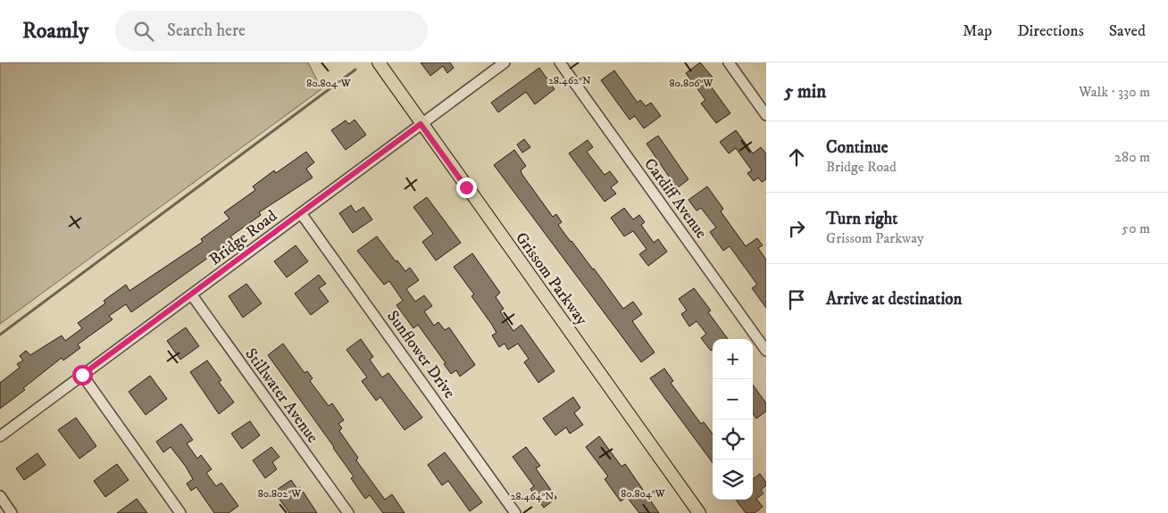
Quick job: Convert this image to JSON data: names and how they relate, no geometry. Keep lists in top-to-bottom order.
{
  "streets": {
    "main road": ["Grissom Parkway"],
    "street": [
      "Cardiff Avenue",
      "Bridge Road",
      "Sunflower Drive",
      "Stillwater Avenue"
    ]
  },
  "crossings": [
    ["Bridge Road", "Grissom Parkway"],
    ["Bridge Road", "Sunflower Drive"],
    ["Bridge Road", "Stillwater Avenue"]
  ],
  "page": {
    "header": "Roamly",
    "search": "Search here",
    "nav": ["Map", "Directions", "Saved"],
    "heading": ["5 min", "Walk · 330 m"],
    "list": [
      ["Continue", "Bridge Road", "280 m"],
      ["Turn right", "Grissom Parkway", "50 m"],
      "Arrive at destination"
    ],
    "map_buttons": ["+", "−"]
  },
  "coordinates": [
    "28.462°N",
    "80.804°W",
    "80.806°W",
    "80.802°W",
    "28.464°N"
  ]
}
